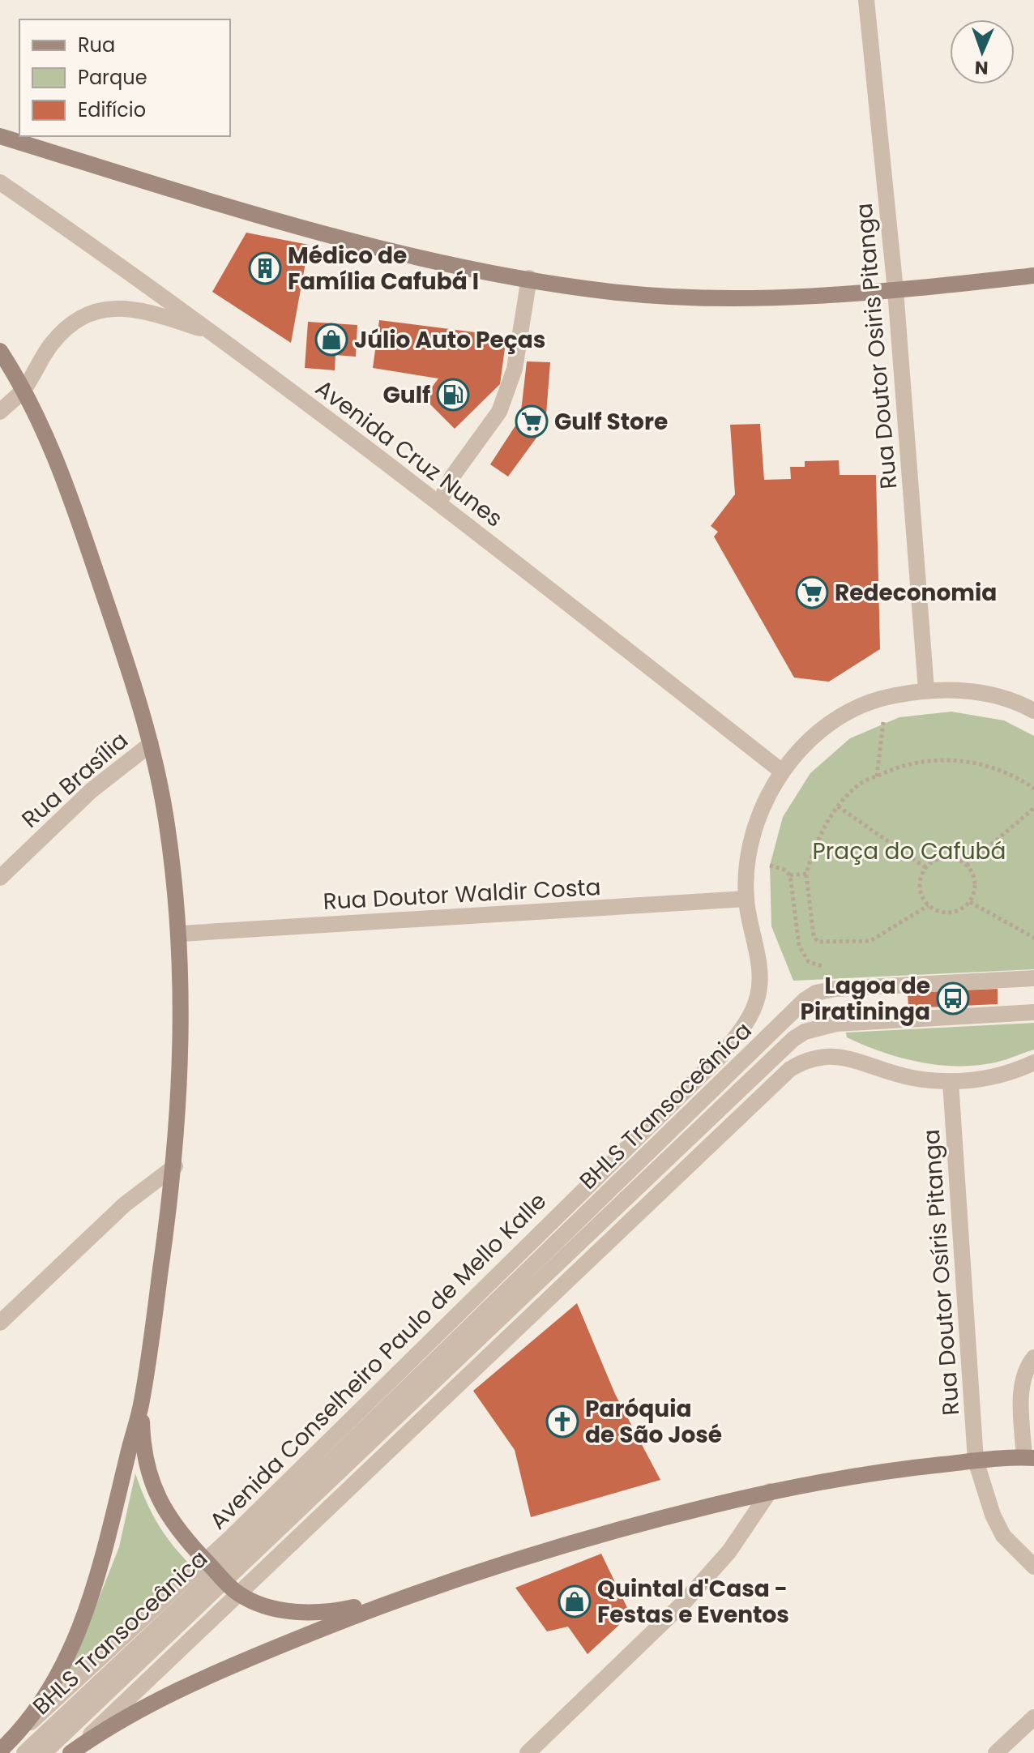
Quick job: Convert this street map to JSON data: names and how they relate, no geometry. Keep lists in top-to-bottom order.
{
  "streets": {
    "street": [
      "Rua Doutor Osiris Pitanga",
      "Avenida Cruz Nunes",
      "Rua Brasília",
      "Rua Doutor Waldir Costa",
      "BHLS Transoceânica",
      "Rua Doutor Osíris Pitanga",
      "Avenida Conselheiro Paulo de Mello Kalle"
    ]
  },
  "crossings": [
    ["Rua Doutor Waldir Costa", "Avenida Conselheiro Paulo de Mello Kalle"],
    ["BHLS Transoceânica", "Avenida Conselheiro Paulo de Mello Kalle"],
    ["Rua Doutor Osíris Pitanga", "Avenida Conselheiro Paulo de Mello Kalle"]
  ],
  "parks": ["Praça do Cafubá"],
  "places": {
    "building": ["Médico de Família Cafubá I"],
    "shop": ["Júlio Auto Peças", "Quintal d'Casa - Festas e Eventos"],
    "fuel station": ["Gulf"],
    "supermarket": ["Gulf Store", "Redeconomia"],
    "bus stop": ["Lagoa de Piratininga"],
    "church": ["Paróquia de São José"]
  },
  "legend": ["Rua", "Parque", "Edifício"],
  "north": "bottom"
}
